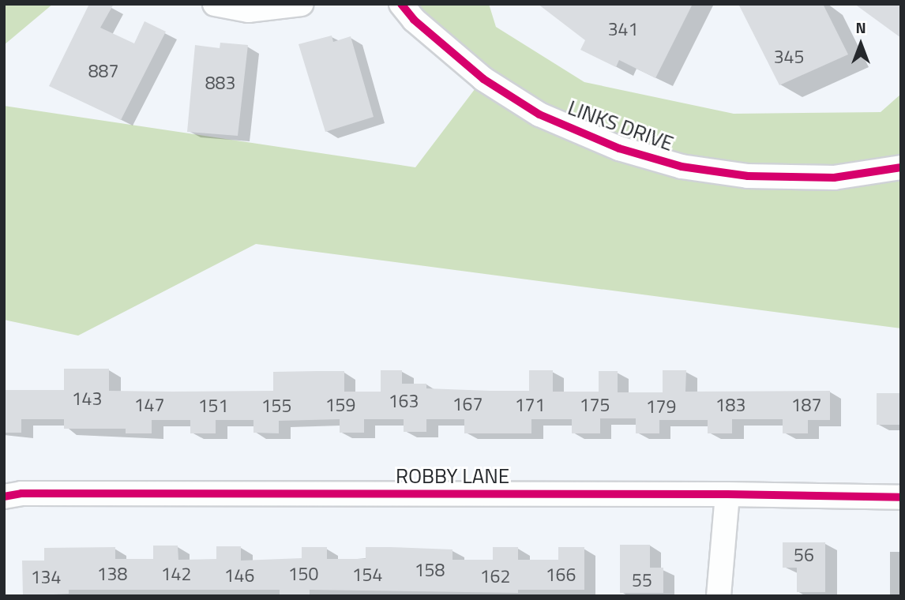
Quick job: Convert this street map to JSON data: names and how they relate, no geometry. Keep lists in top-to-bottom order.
{
  "streets": {
    "street": ["LINKS DRIVE", "ROBBY LANE"]
  },
  "house_numbers": [
    "341",
    "345",
    "887",
    "883",
    "143",
    "163",
    "167",
    "147",
    "159",
    "171",
    "175",
    "183",
    "187",
    "151",
    "155",
    "179",
    "56",
    "158",
    "138",
    "142",
    "150",
    "154",
    "166",
    "146",
    "162",
    "134",
    "55"
  ],
  "north": "top"
}
